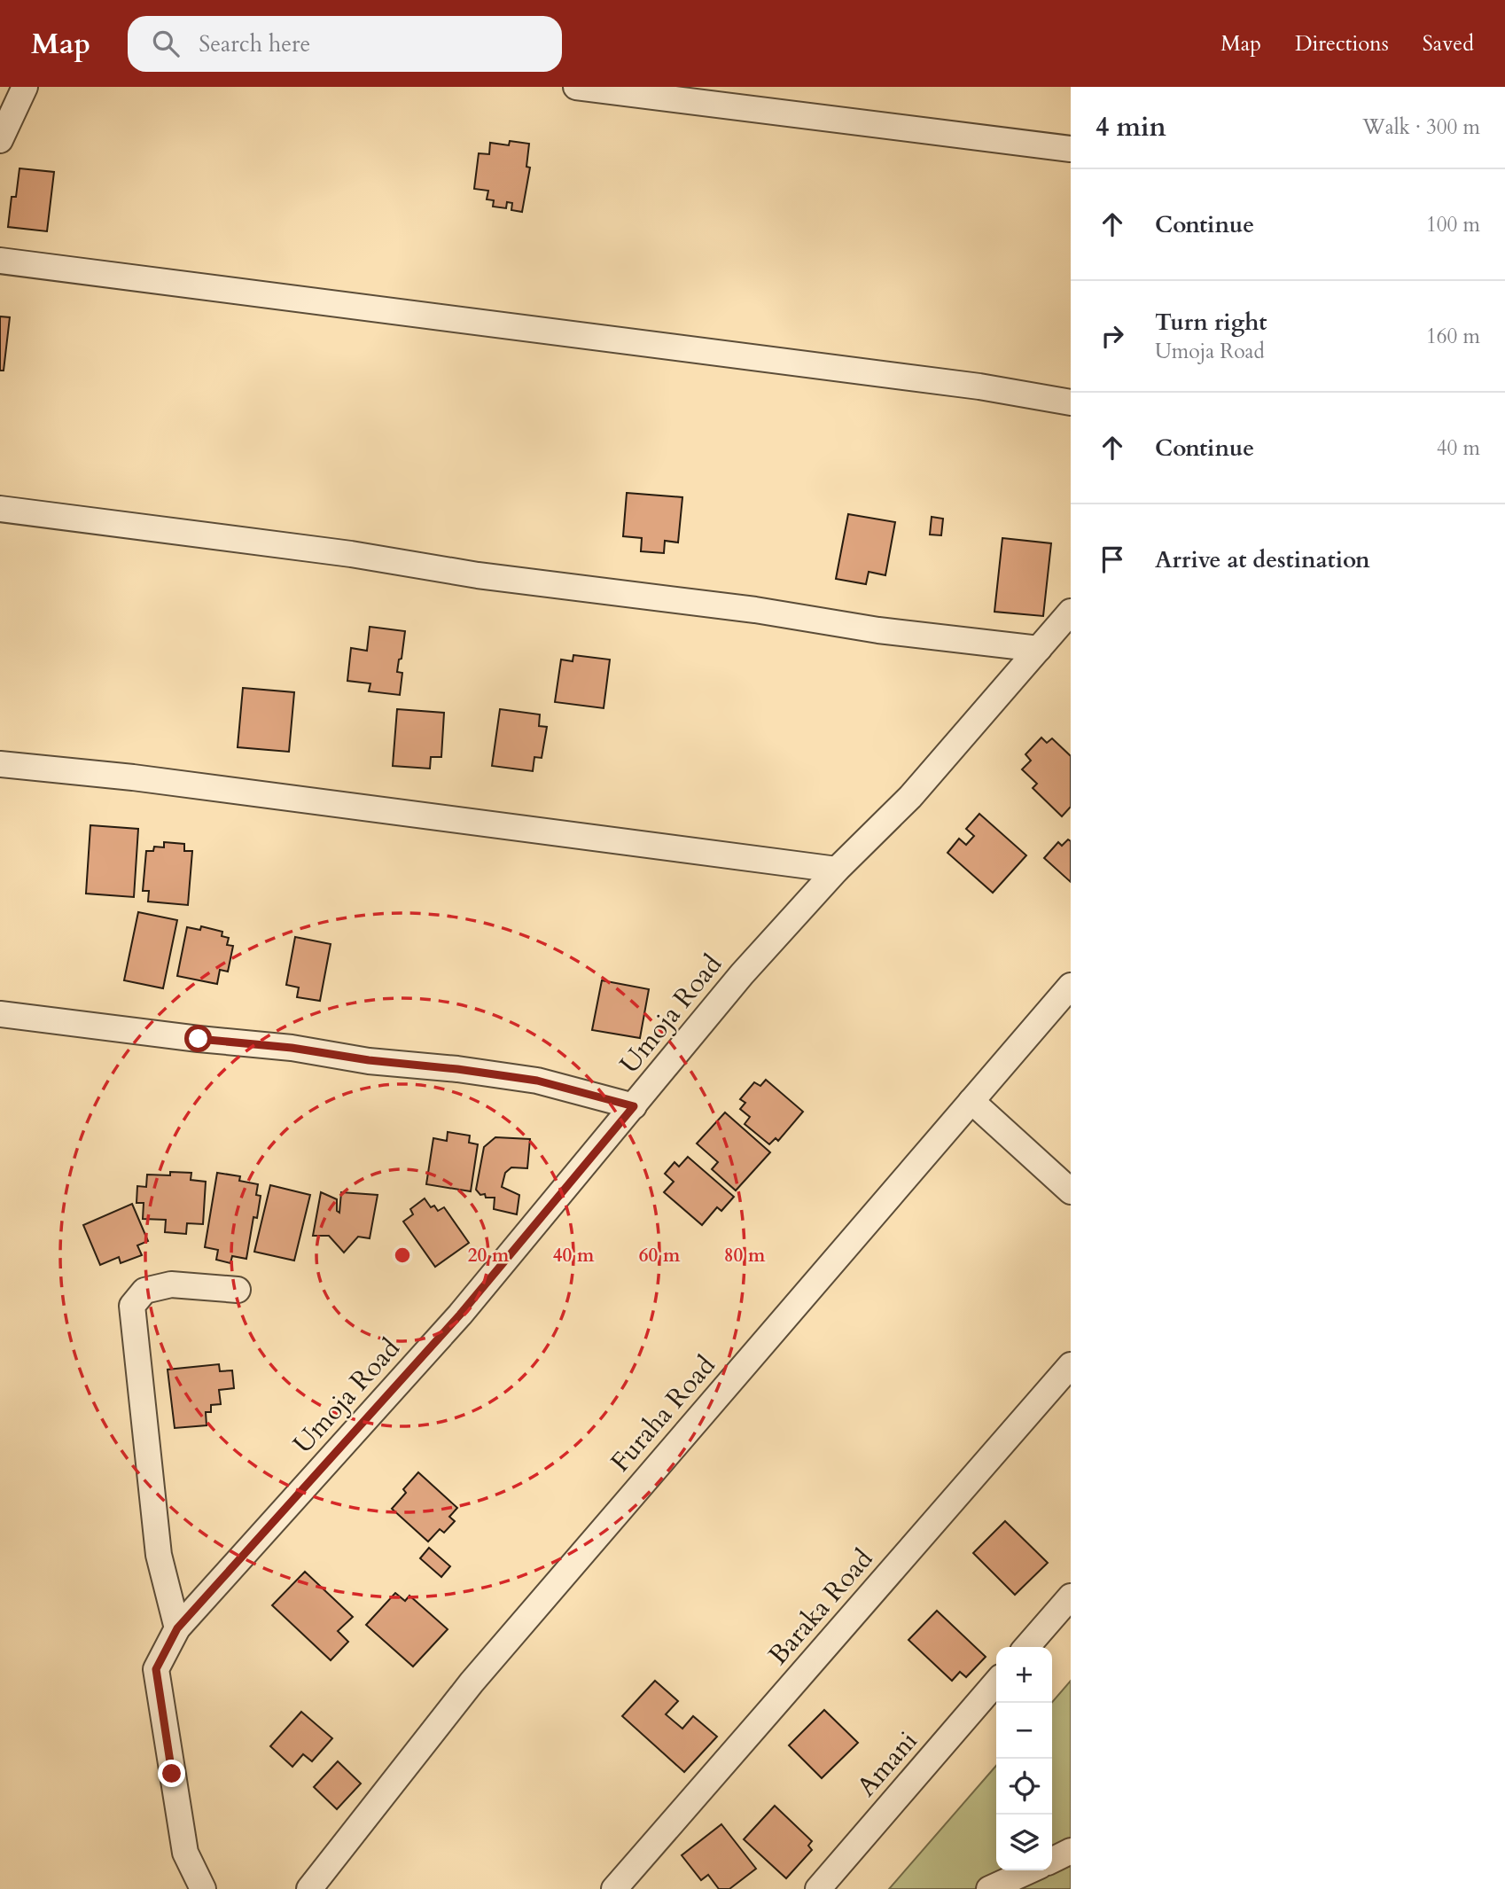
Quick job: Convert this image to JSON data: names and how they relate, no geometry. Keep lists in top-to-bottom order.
{
  "streets": {
    "street": [
      "Umoja Road",
      "Furaha Road",
      "Baraka Road",
      "Amani"
    ]
  },
  "page": {
    "header": "Map",
    "search": "Search here",
    "nav": ["Map", "Directions", "Saved"],
    "heading": ["4 min", "Walk · 300 m"],
    "list": [
      ["Continue", "100 m"],
      ["Turn right", "Umoja Road", "160 m"],
      ["Continue", "40 m"],
      "Arrive at destination"
    ],
    "map_buttons": ["+", "−"]
  },
  "rings": [
    "20 m",
    "40 m",
    "60 m",
    "80 m"
  ]
}
